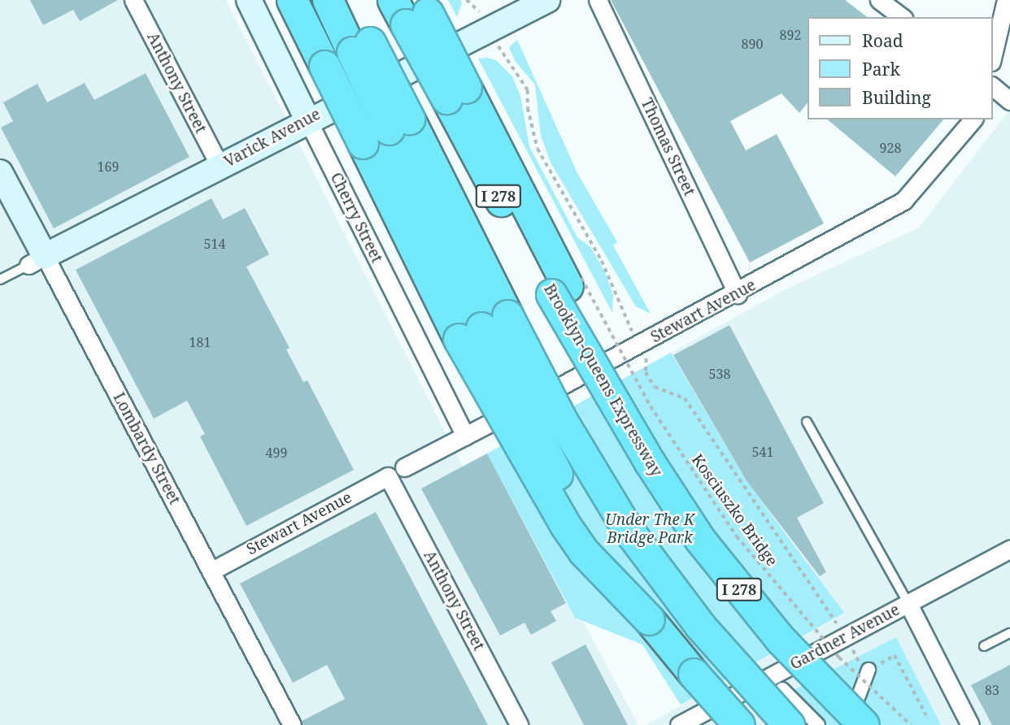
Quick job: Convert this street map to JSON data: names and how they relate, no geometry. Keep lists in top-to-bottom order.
{
  "streets": {
    "highway": ["I 278", "Brooklyn-Queens Expressway"],
    "main road": ["Varick Avenue", "Cherry Street", "Lombardy Street"],
    "street": [
      "Anthony Street",
      "Thomas Street",
      "Stewart Avenue",
      "Gardner Avenue"
    ],
    "path": ["Kosciuszko Bridge"]
  },
  "crossings": [
    ["Anthony Street", "Varick Avenue"],
    ["Anthony Street", "Stewart Avenue"],
    ["Varick Avenue", "Cherry Street"],
    ["Varick Avenue", "Lombardy Street"],
    ["Thomas Street", "Stewart Avenue"],
    ["Cherry Street", "Stewart Avenue"],
    ["Stewart Avenue", "Lombardy Street"],
    ["Brooklyn-Queens Expressway", "Kosciuszko Bridge"]
  ],
  "parks": ["Under The K Bridge Park"],
  "house_numbers": [
    "892",
    "890",
    "928",
    "169",
    "514",
    "181",
    "538",
    "541",
    "499",
    "83"
  ],
  "legend": ["Road", "Park", "Building"]
}
